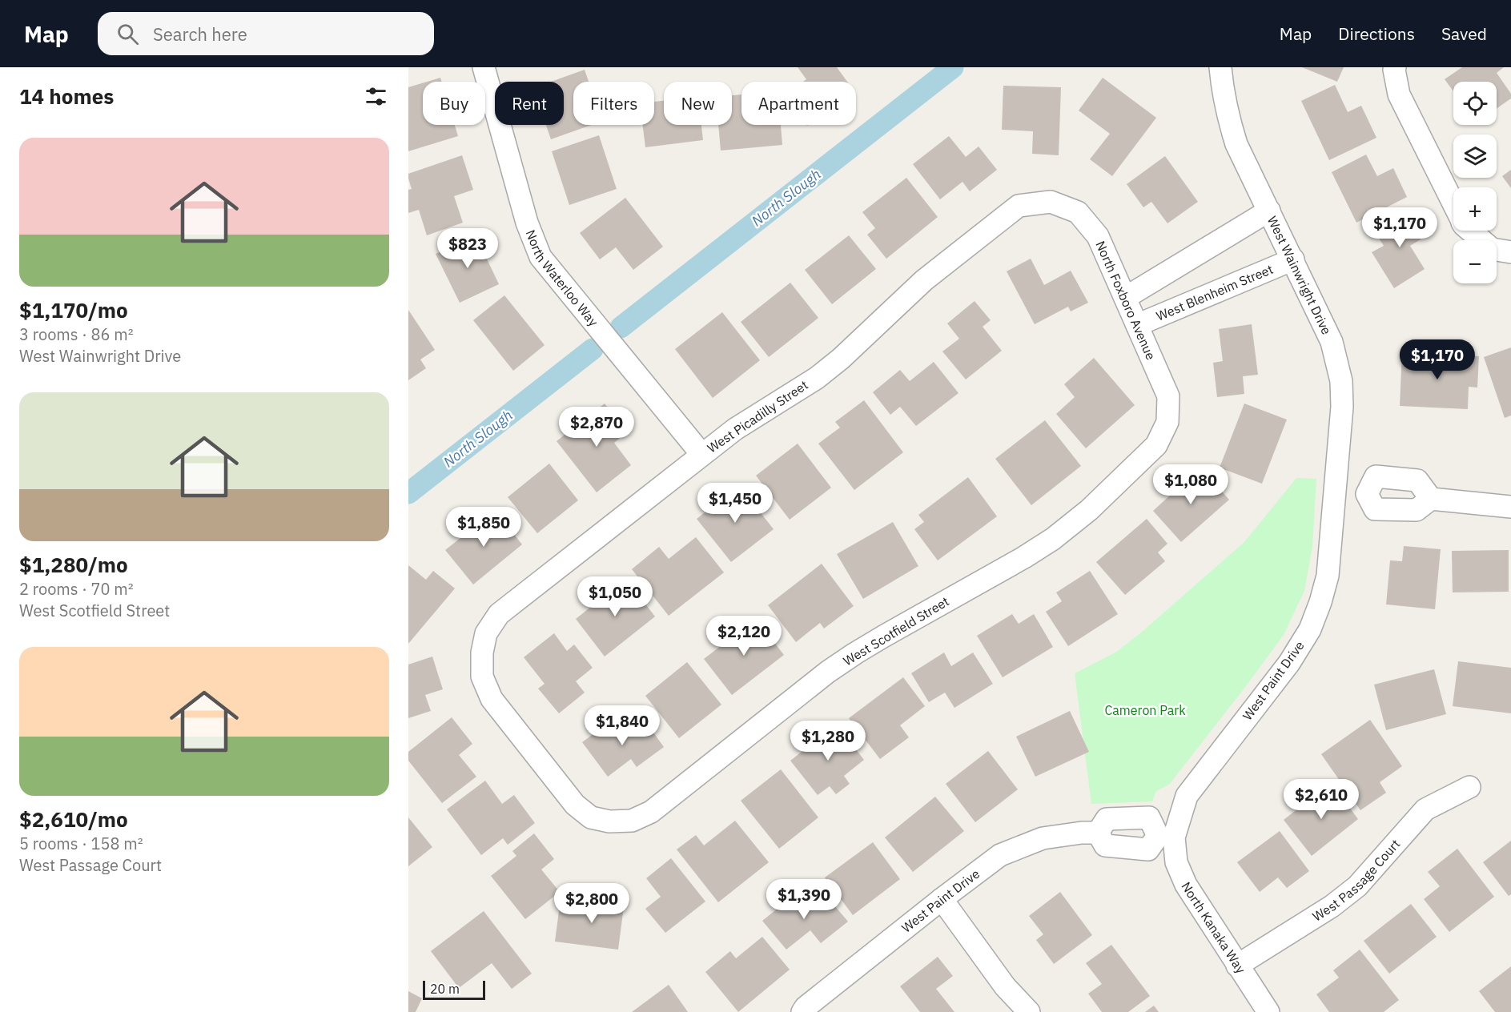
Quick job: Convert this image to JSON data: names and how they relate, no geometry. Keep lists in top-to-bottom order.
{
  "streets": {
    "street": [
      "West Wainwright Drive",
      "North Waterloo Way",
      "West Blenheim Street",
      "North Foxboro Avenue",
      "West Picadilly Street",
      "West Scotfield Street",
      "West Paint Drive",
      "West Passage Court",
      "North Kanaka Way"
    ]
  },
  "crossings": [
    ["West Wainwright Drive", "West Blenheim Street"],
    ["West Wainwright Drive", "West Paint Drive"],
    ["North Waterloo Way", "West Picadilly Street"],
    ["West Blenheim Street", "North Foxboro Avenue"],
    ["North Foxboro Avenue", "West Picadilly Street"],
    ["North Foxboro Avenue", "West Scotfield Street"],
    ["West Picadilly Street", "West Scotfield Street"],
    ["West Paint Drive", "North Kanaka Way"],
    ["West Passage Court", "North Kanaka Way"]
  ],
  "water": ["North Slough"],
  "parks": ["Cameron Park"],
  "scale_bar": "20 m",
  "page": {
    "header": "Map",
    "search": "Search here",
    "nav": ["Map", "Directions", "Saved"],
    "heading": "14 homes",
    "map_buttons": ["+", "−"],
    "chip": [
      "Buy",
      "Rent",
      "Filters",
      "New",
      "Apartment"
    ],
    "list": [
      {
        "name": "$1,170/mo",
        "note": "3 rooms · 86 m² · West Wainwright Drive"
      },
      {
        "name": "$1,280/mo",
        "note": "2 rooms · 70 m² · West Scotfield Street"
      },
      {
        "name": "$2,610/mo",
        "note": "5 rooms · 158 m² · West Passage Court"
      }
    ],
    "price": [
      "$1,170",
      "$823",
      "$1,170",
      "$2,870",
      "$1,080",
      "$1,450",
      "$1,850",
      "$1,050",
      "$2,120",
      "$1,840",
      "$1,280",
      "$2,610",
      "$1,390",
      "$2,800"
    ],
    "scale": "20 m"
  }
}
